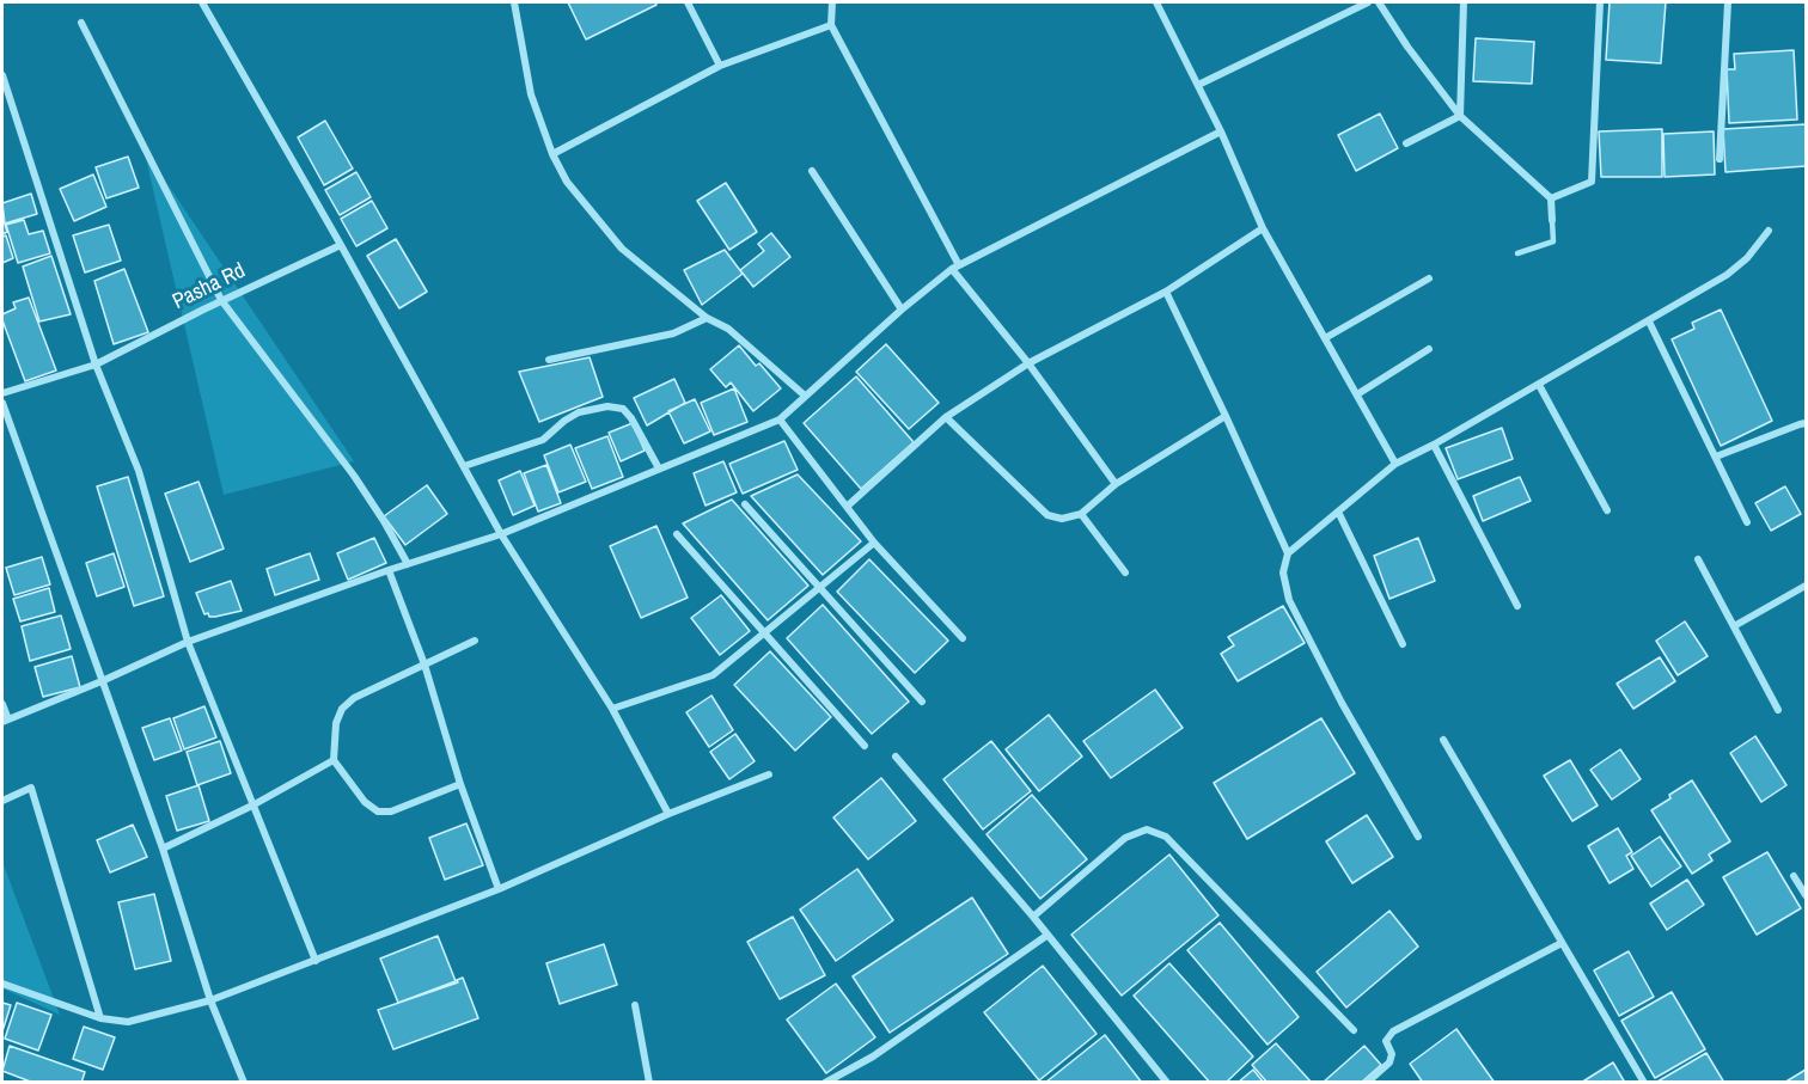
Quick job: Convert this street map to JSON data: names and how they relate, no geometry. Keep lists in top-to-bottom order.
{
  "streets": {
    "street": ["Pasha Rd"]
  }
}
